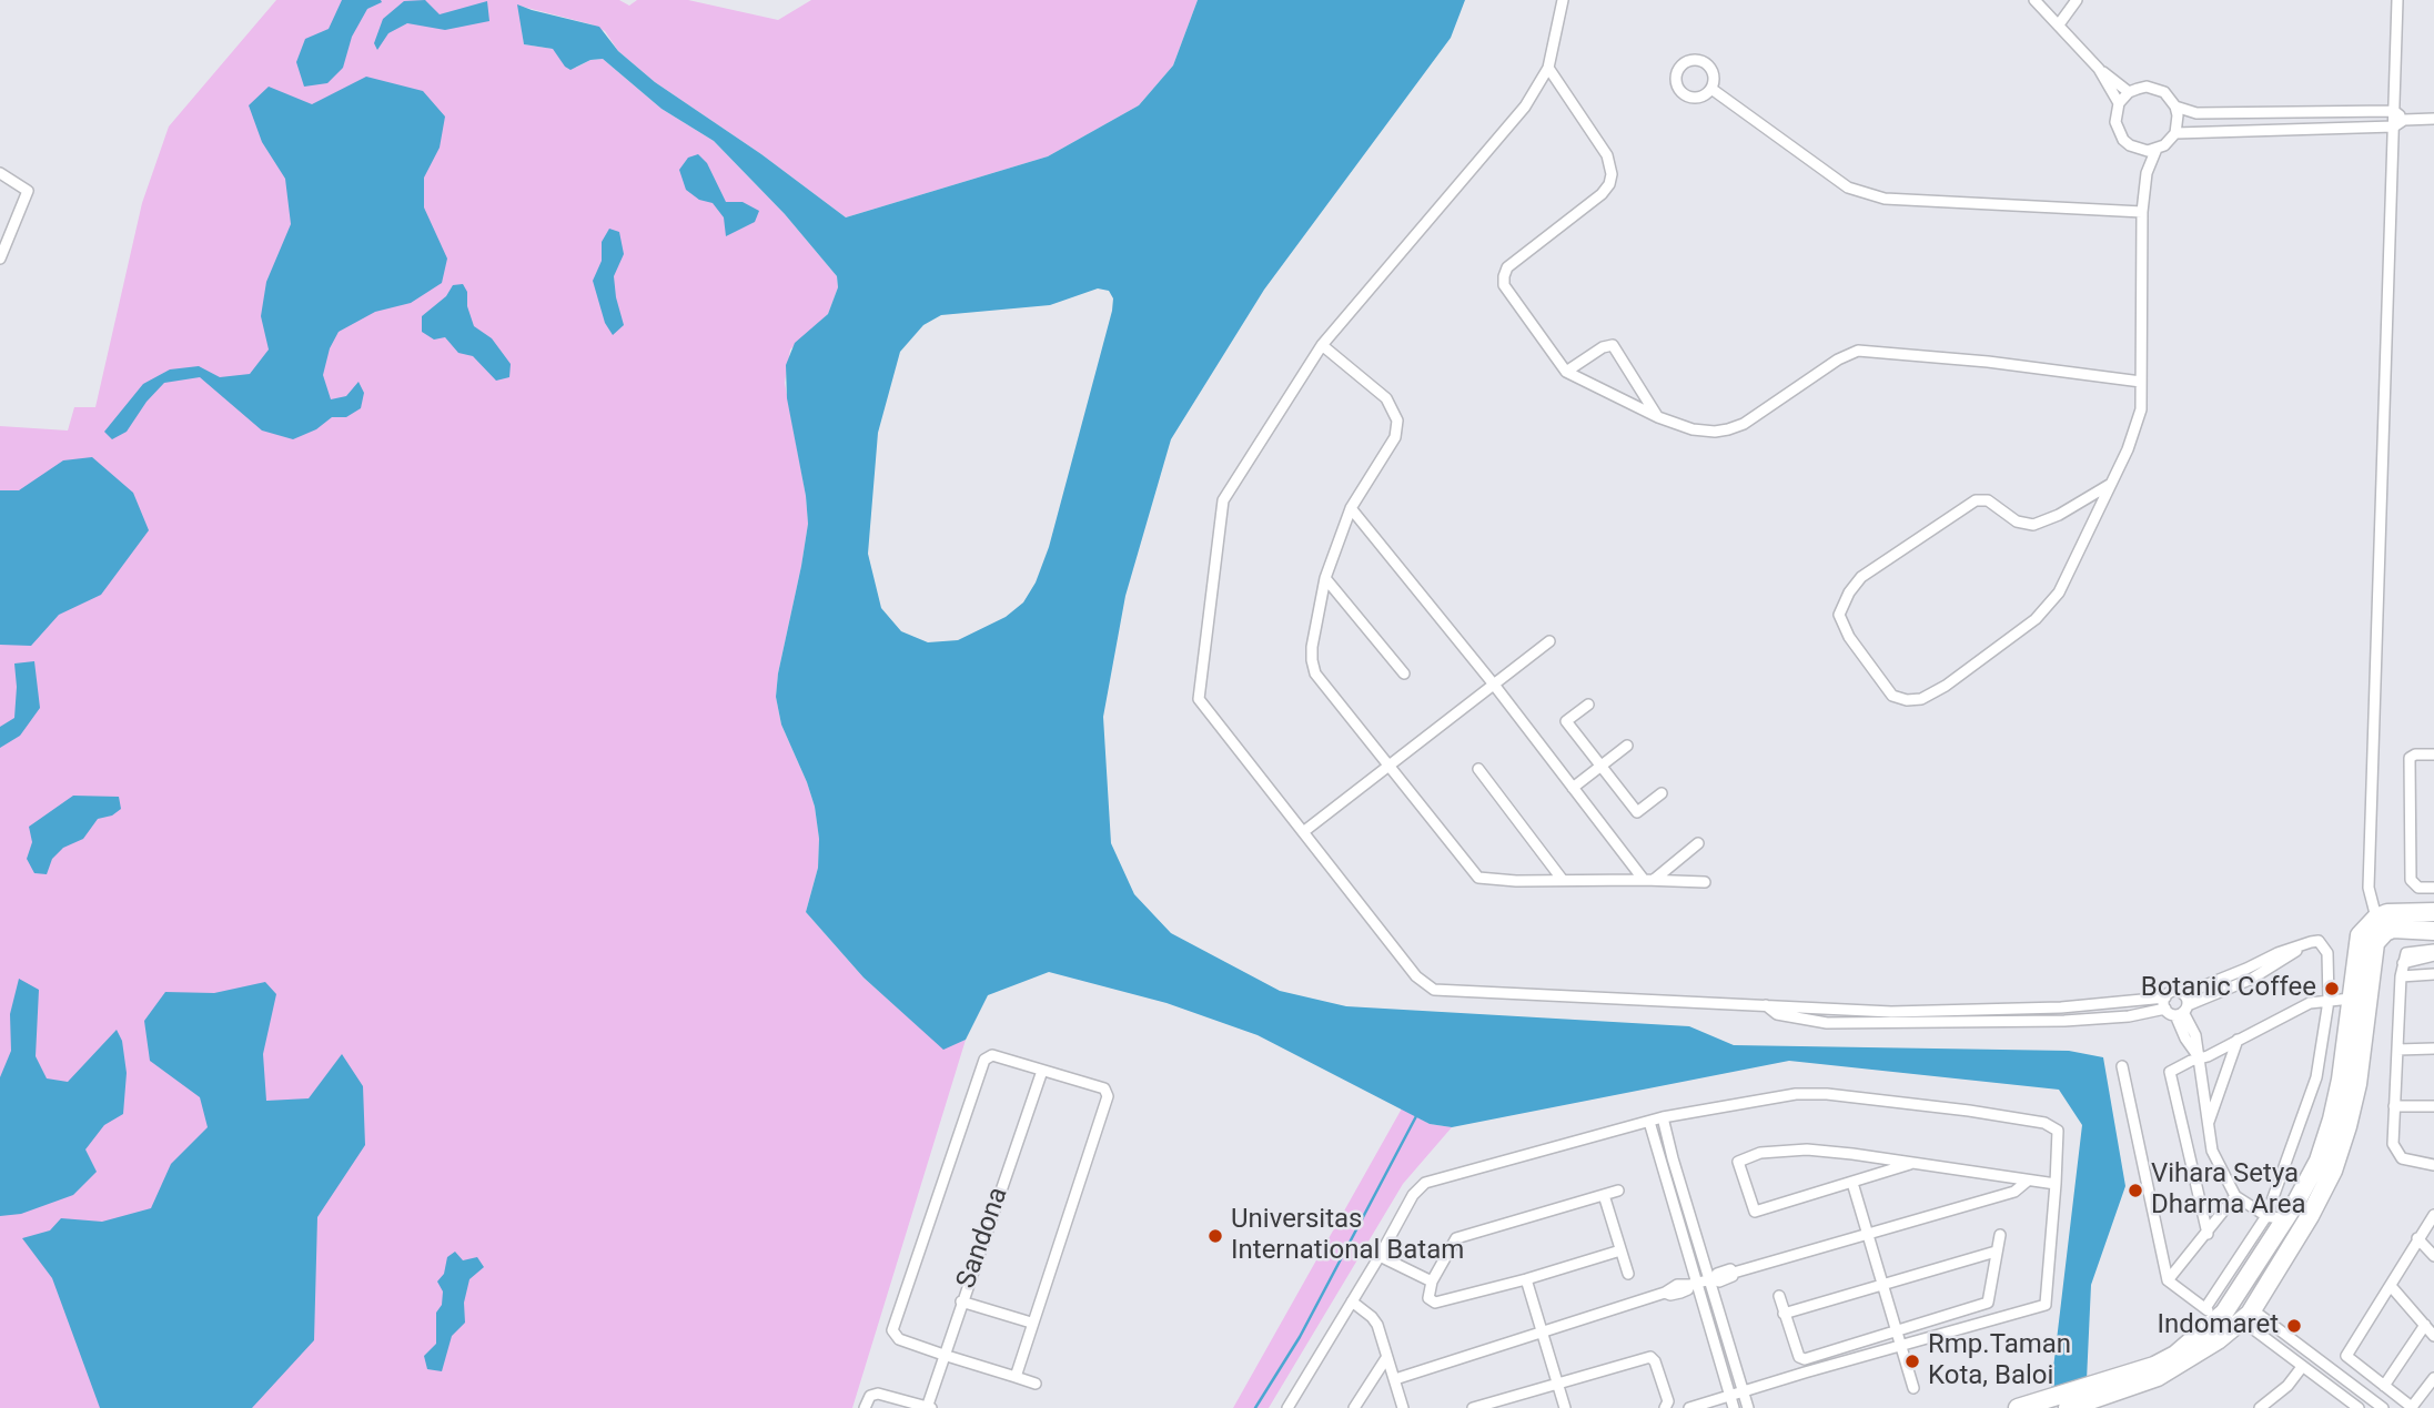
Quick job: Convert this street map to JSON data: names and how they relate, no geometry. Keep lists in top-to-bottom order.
{
  "streets": {
    "street": ["Sandona"]
  },
  "places": [
    "Botanic Coffee",
    "Vihara Setya Dharma Area",
    "Universitas International Batam",
    "Indomaret",
    "Rmp.Taman Kota, Baloi"
  ]
}
